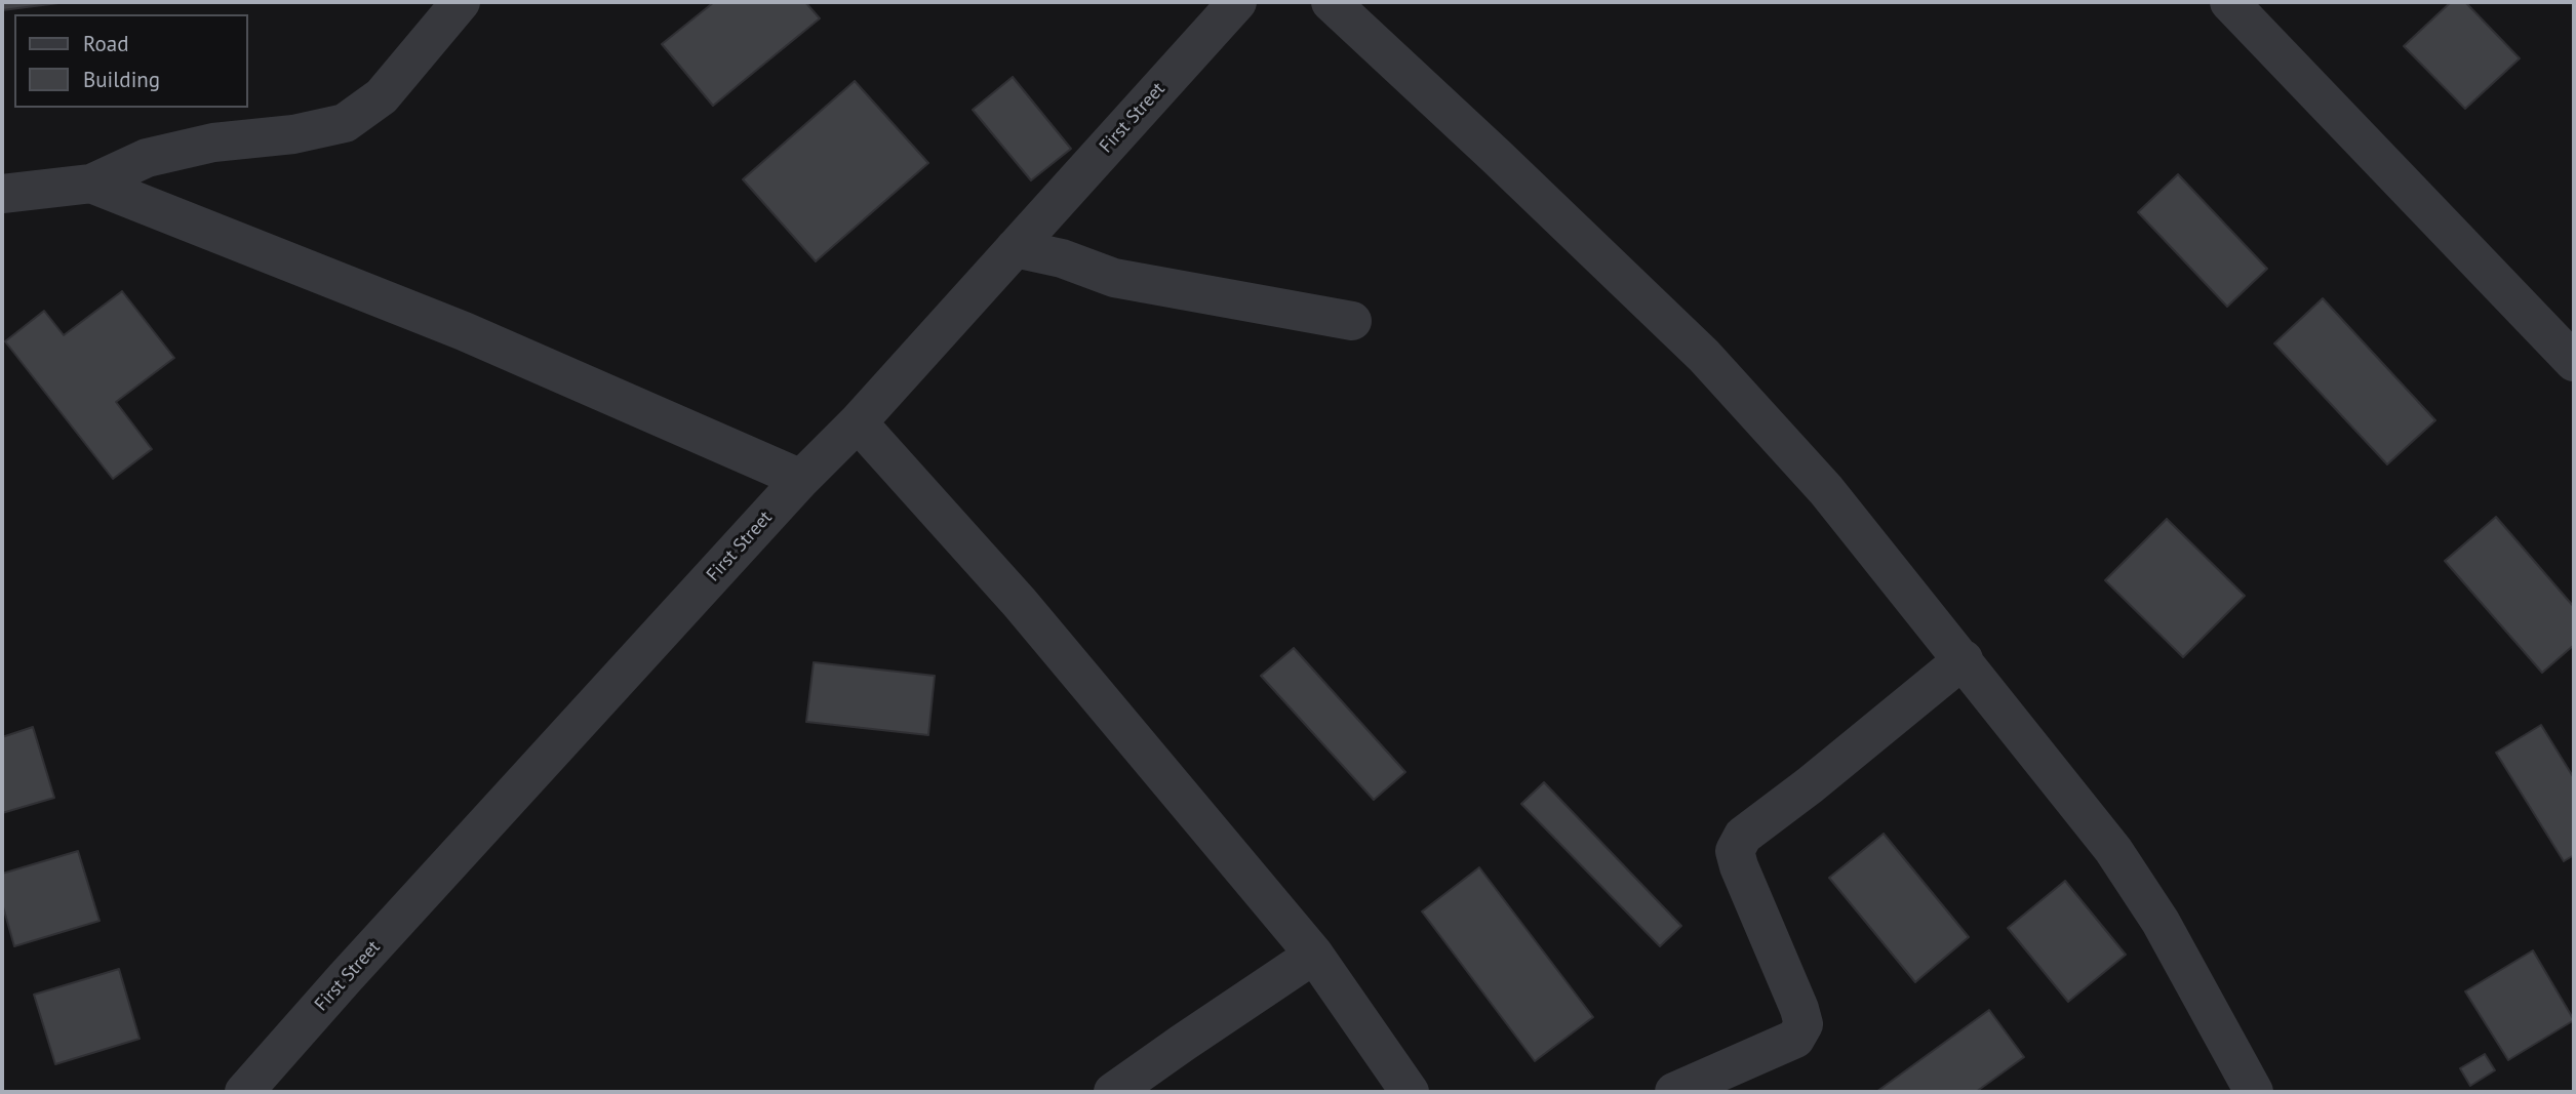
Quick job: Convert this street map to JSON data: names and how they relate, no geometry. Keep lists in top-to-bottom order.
{
  "streets": {
    "street": ["First Street"]
  },
  "legend": ["Road", "Building"]
}
